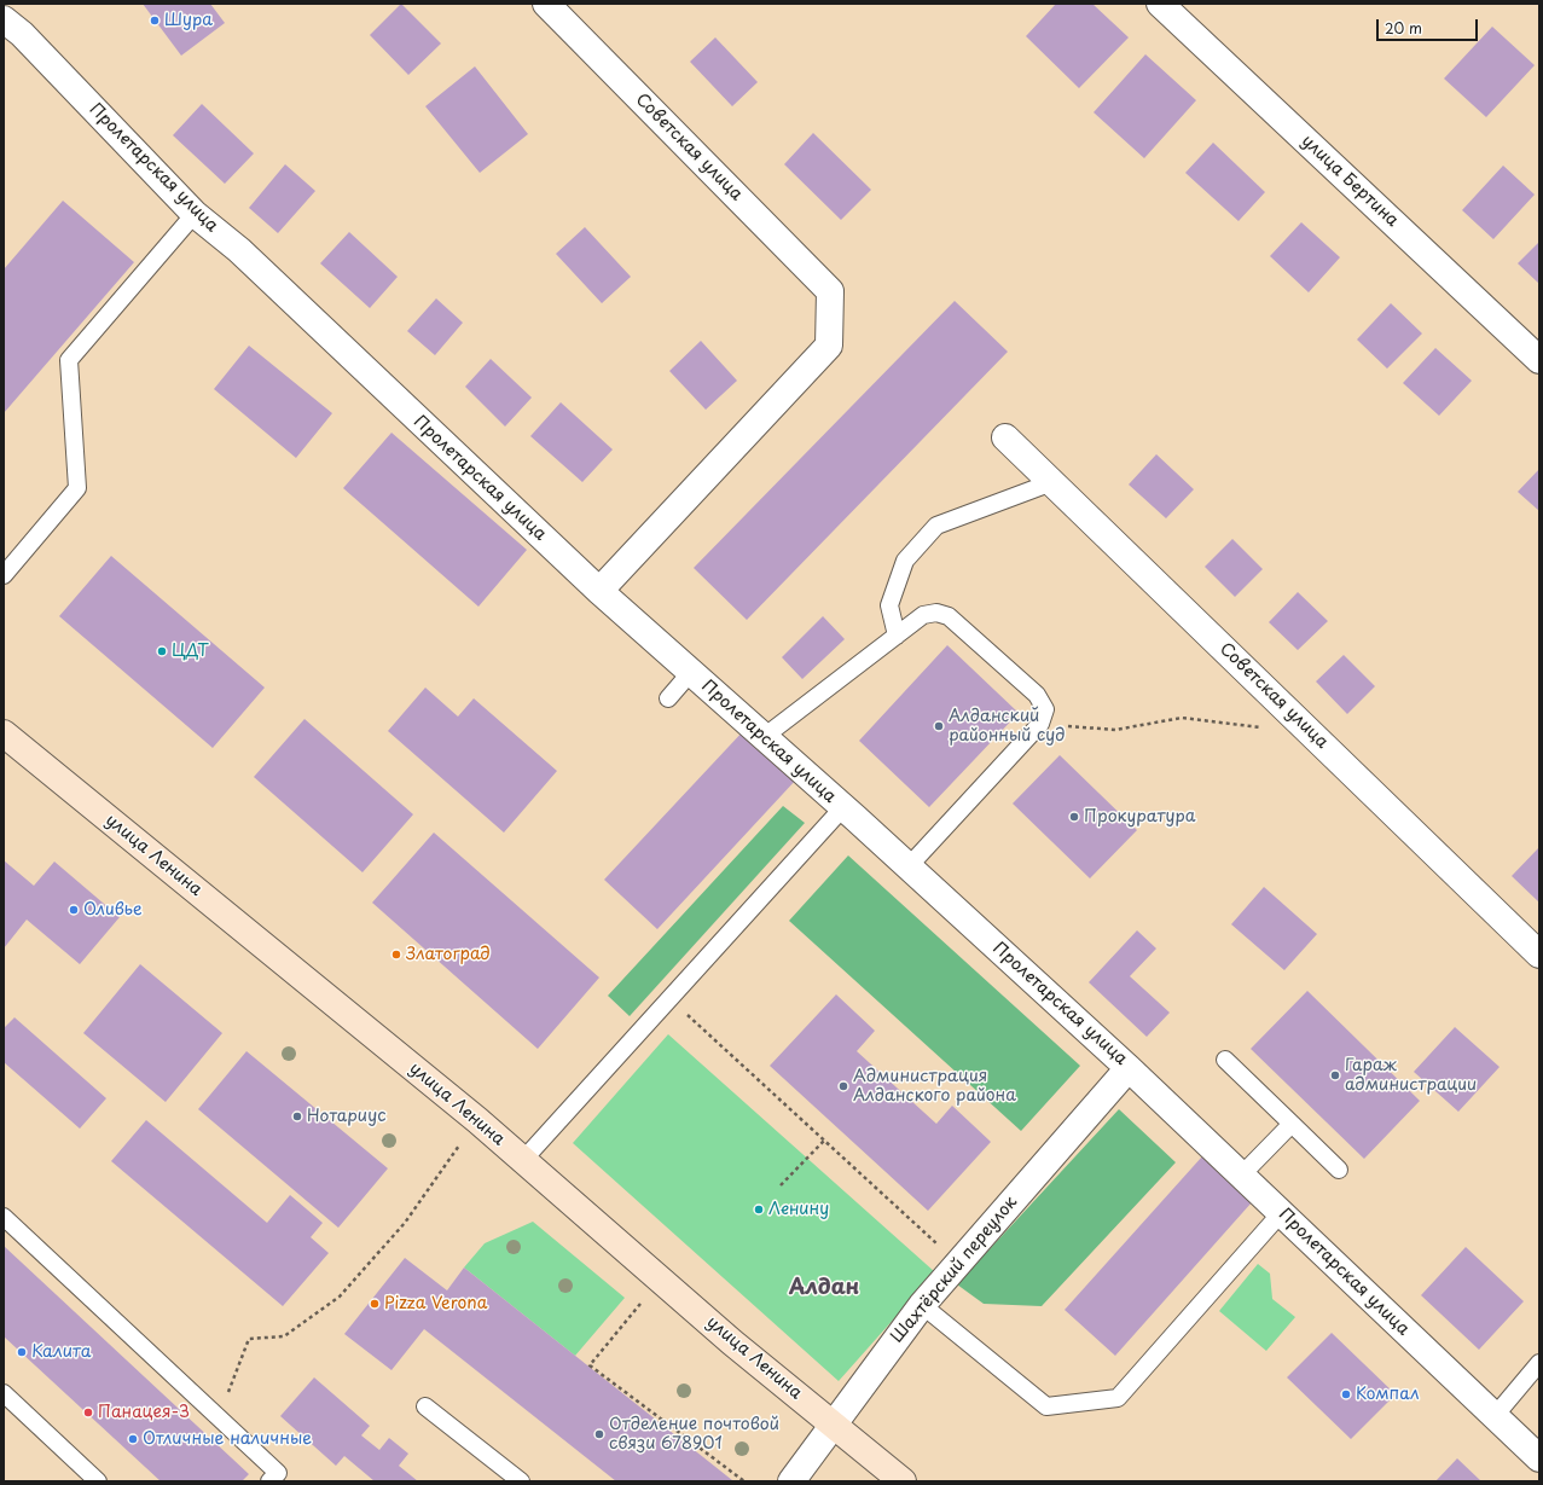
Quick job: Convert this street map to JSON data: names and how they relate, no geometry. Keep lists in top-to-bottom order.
{
  "streets": {
    "main road": ["улица Ленина"],
    "street": [
      "Советская улица",
      "Пролетарская улица",
      "улица Бертина",
      "Шахтёрский переулок"
    ]
  },
  "crossings": [
    ["Советская улица", "Пролетарская улица"],
    ["Пролетарская улица", "Шахтёрский переулок"],
    ["улица Ленина", "Шахтёрский переулок"]
  ],
  "districts": ["Алдан"],
  "places": [
    "Шура",
    "ЦДТ",
    "Алданский районный суд",
    "Прокуратура",
    "Оливье",
    "Златоград",
    "Гараж администрации",
    "Администрация Алданского района",
    "Нотариус",
    "Ленину",
    "Pizza Verona",
    "Калита",
    "Компал",
    "Панацея-3",
    "Отделение почтовой связи 678901",
    "Отличные наличные"
  ],
  "scale_bar": "20 m"
}
